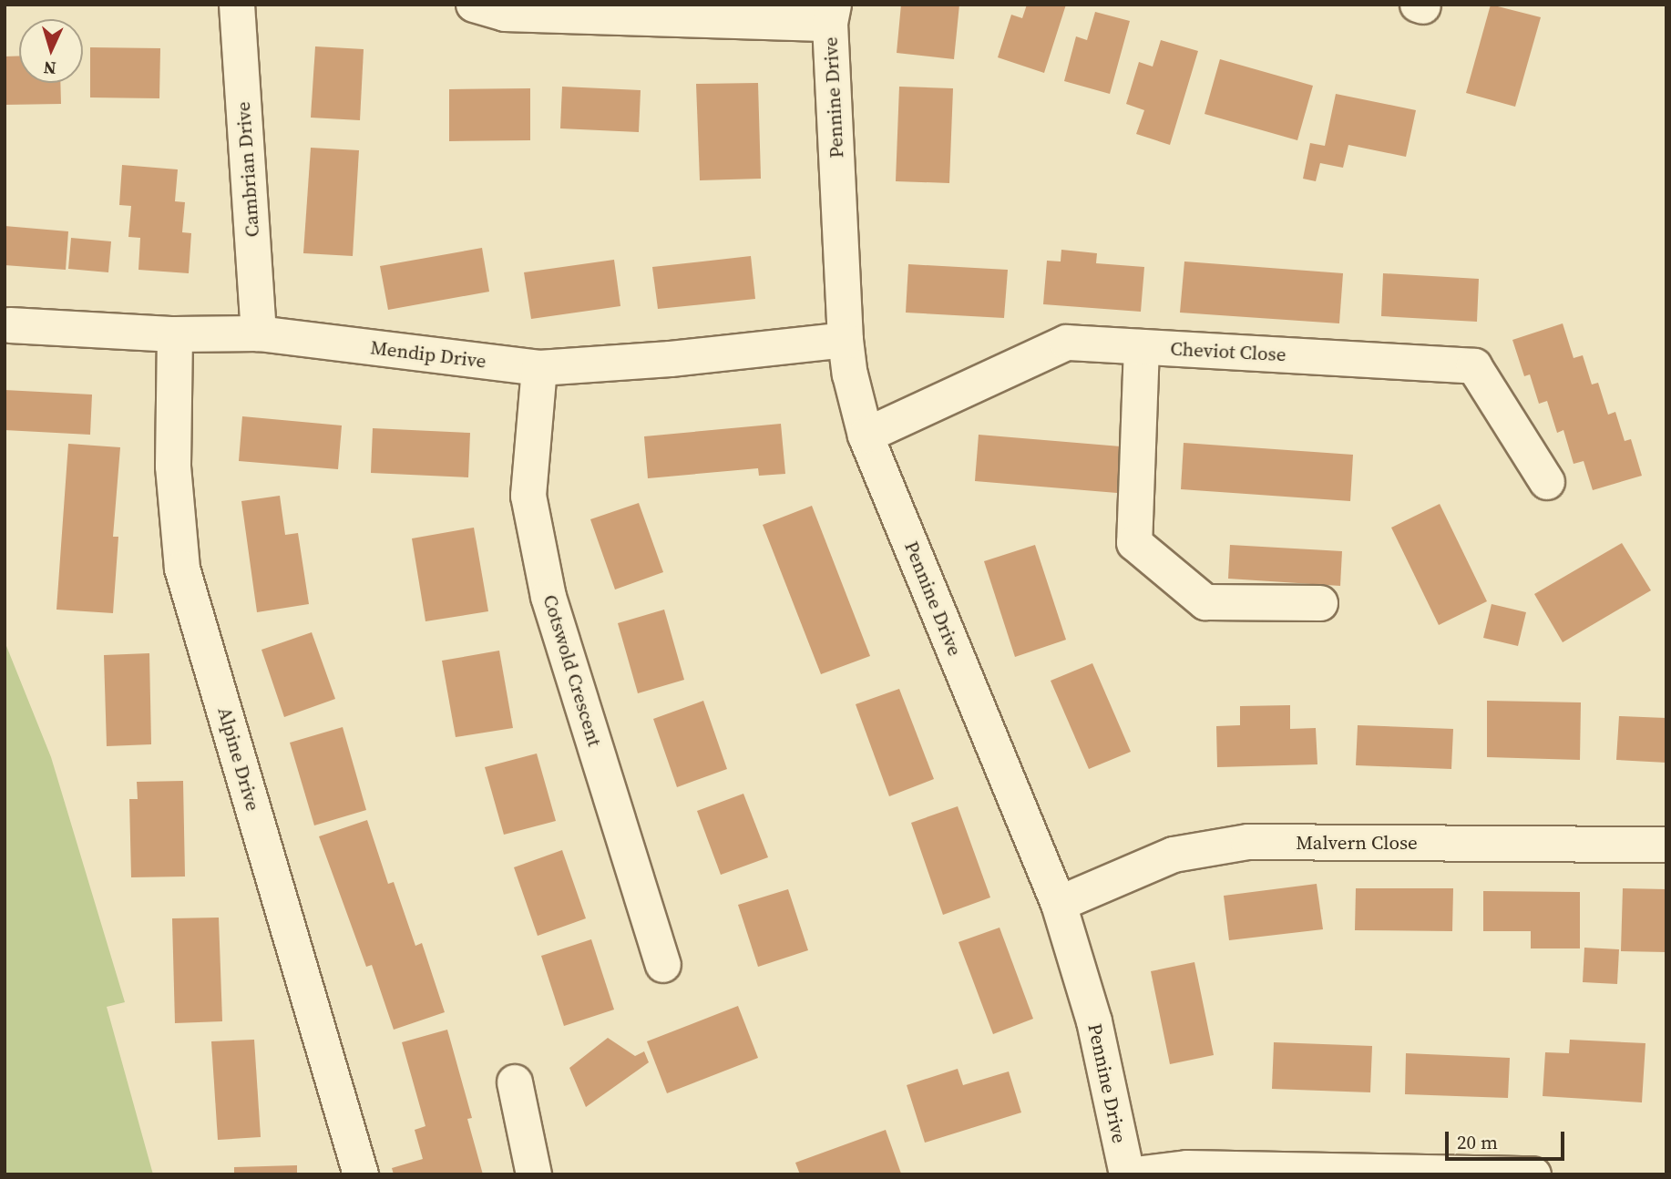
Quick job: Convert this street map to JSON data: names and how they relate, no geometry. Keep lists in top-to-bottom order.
{
  "streets": {
    "street": [
      "Pennine Drive",
      "Cambrian Drive",
      "Cheviot Close",
      "Mendip Drive",
      "Cotswold Crescent",
      "Alpine Drive",
      "Malvern Close"
    ]
  },
  "crossings": [
    ["Pennine Drive", "Cheviot Close"],
    ["Pennine Drive", "Mendip Drive"],
    ["Pennine Drive", "Malvern Close"],
    ["Cambrian Drive", "Mendip Drive"],
    ["Mendip Drive", "Cotswold Crescent"],
    ["Mendip Drive", "Alpine Drive"]
  ],
  "scale_bar": "20 m",
  "north": "bottom"
}
